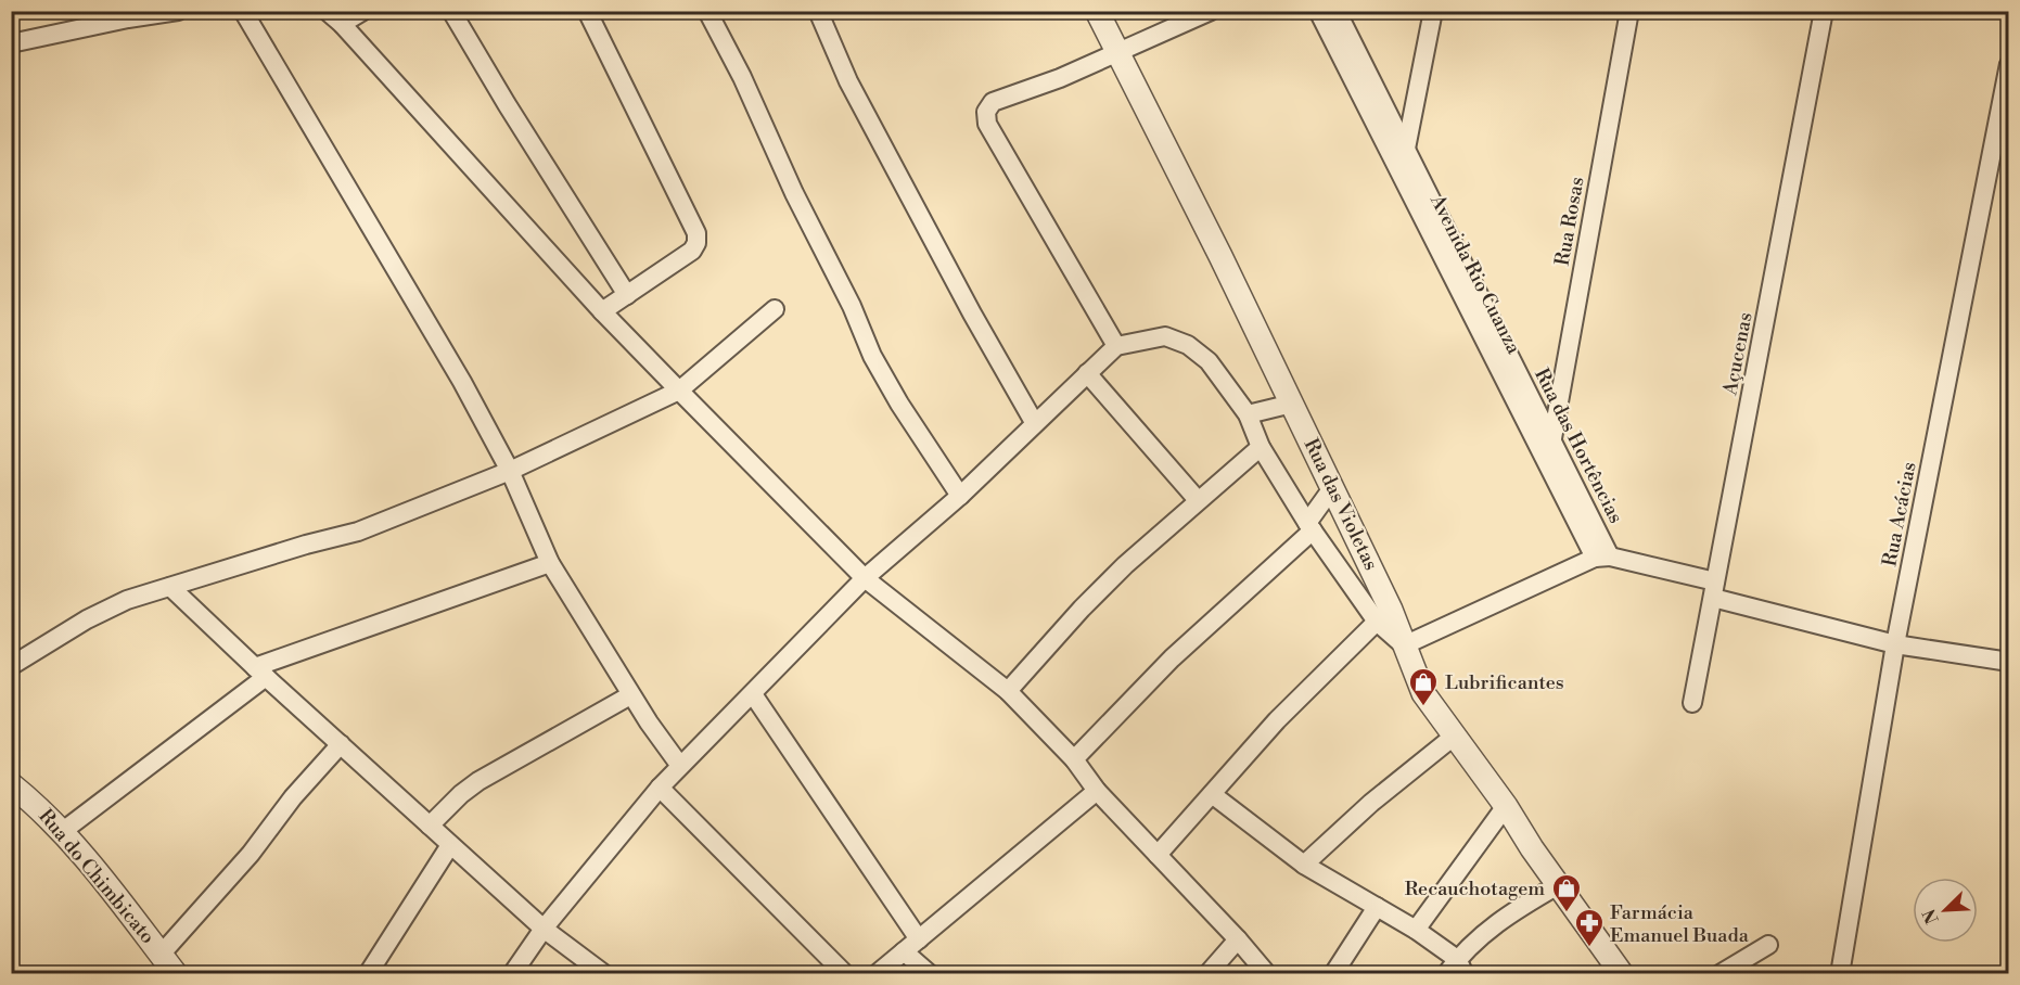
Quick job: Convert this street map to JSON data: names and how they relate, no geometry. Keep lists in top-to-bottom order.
{
  "streets": {
    "street": [
      "Rua Rosas",
      "Avenida Rio Cuanza",
      "Açucenas",
      "Rua das Hortências",
      "Rua das Violetas",
      "Rua Acácias",
      "Rua do Chimbicato"
    ]
  },
  "crossings": [
    ["Rua Rosas", "Rua das Hortências"],
    ["Avenida Rio Cuanza", "Rua das Hortências"]
  ],
  "places": {
    "shop": ["Lubrificantes", "Recauchotagem"],
    "pharmacy": ["Farmácia Emanuel Buada"]
  },
  "north": "bottom left"
}
